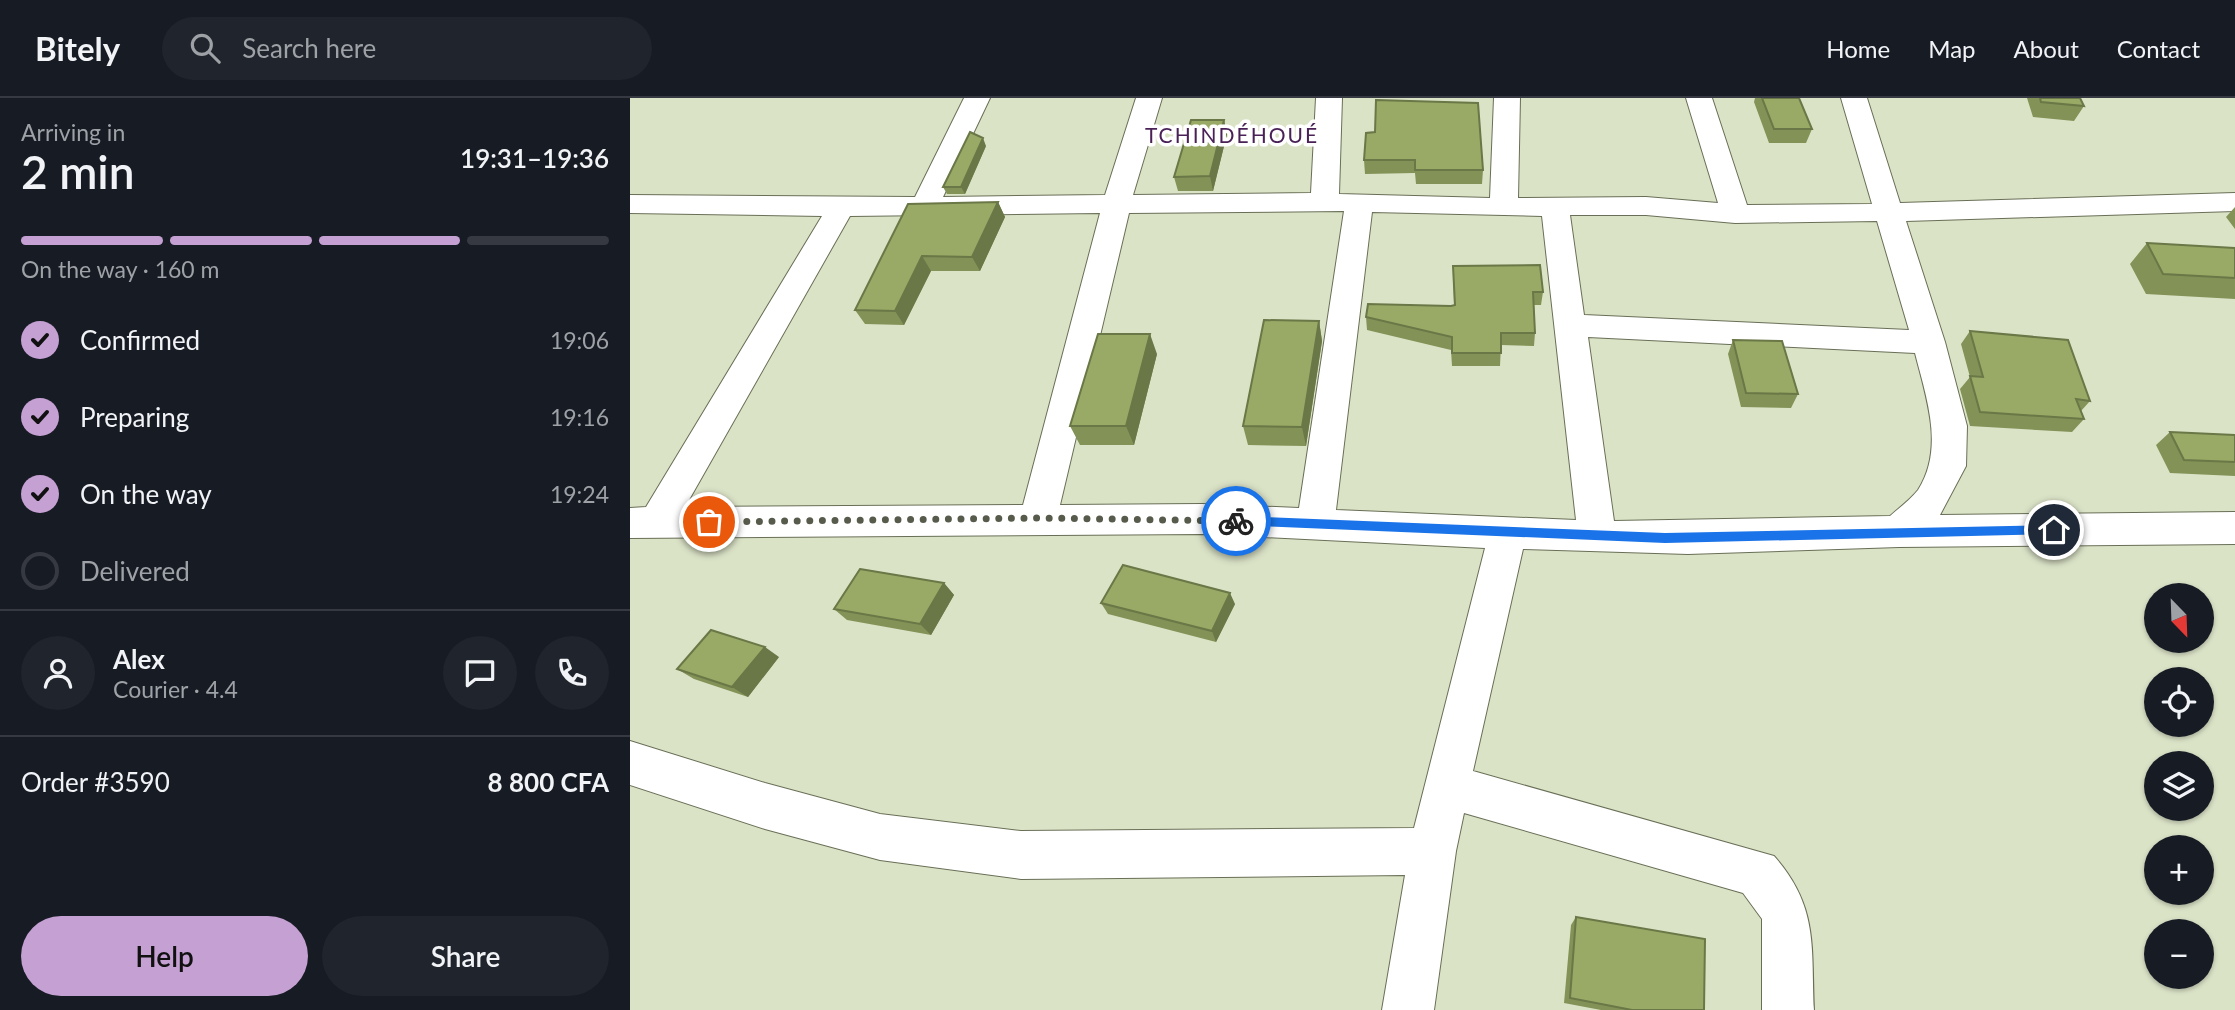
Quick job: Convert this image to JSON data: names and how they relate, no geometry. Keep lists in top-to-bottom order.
{
  "districts": ["TCHINDÉHOUÉ"],
  "north": "bottom right",
  "page": {
    "header": "Bitely",
    "search": "Search here",
    "nav": [
      "Home",
      "Map",
      "About",
      "Contact"
    ],
    "heading": ["2 min", "Arriving in", "19:31–19:36"],
    "panel": [
      "Alex",
      "Courier · 4.4",
      "Order #3590",
      "8 800 CFA"
    ],
    "bar": "On the way · 160 m",
    "list": [
      ["Confirmed", "19:06"],
      ["Preparing", "19:16"],
      ["On the way", "19:24"],
      "Delivered"
    ],
    "map_buttons": ["+", "−"],
    "buttons": ["Help", "Share"]
  }
}
